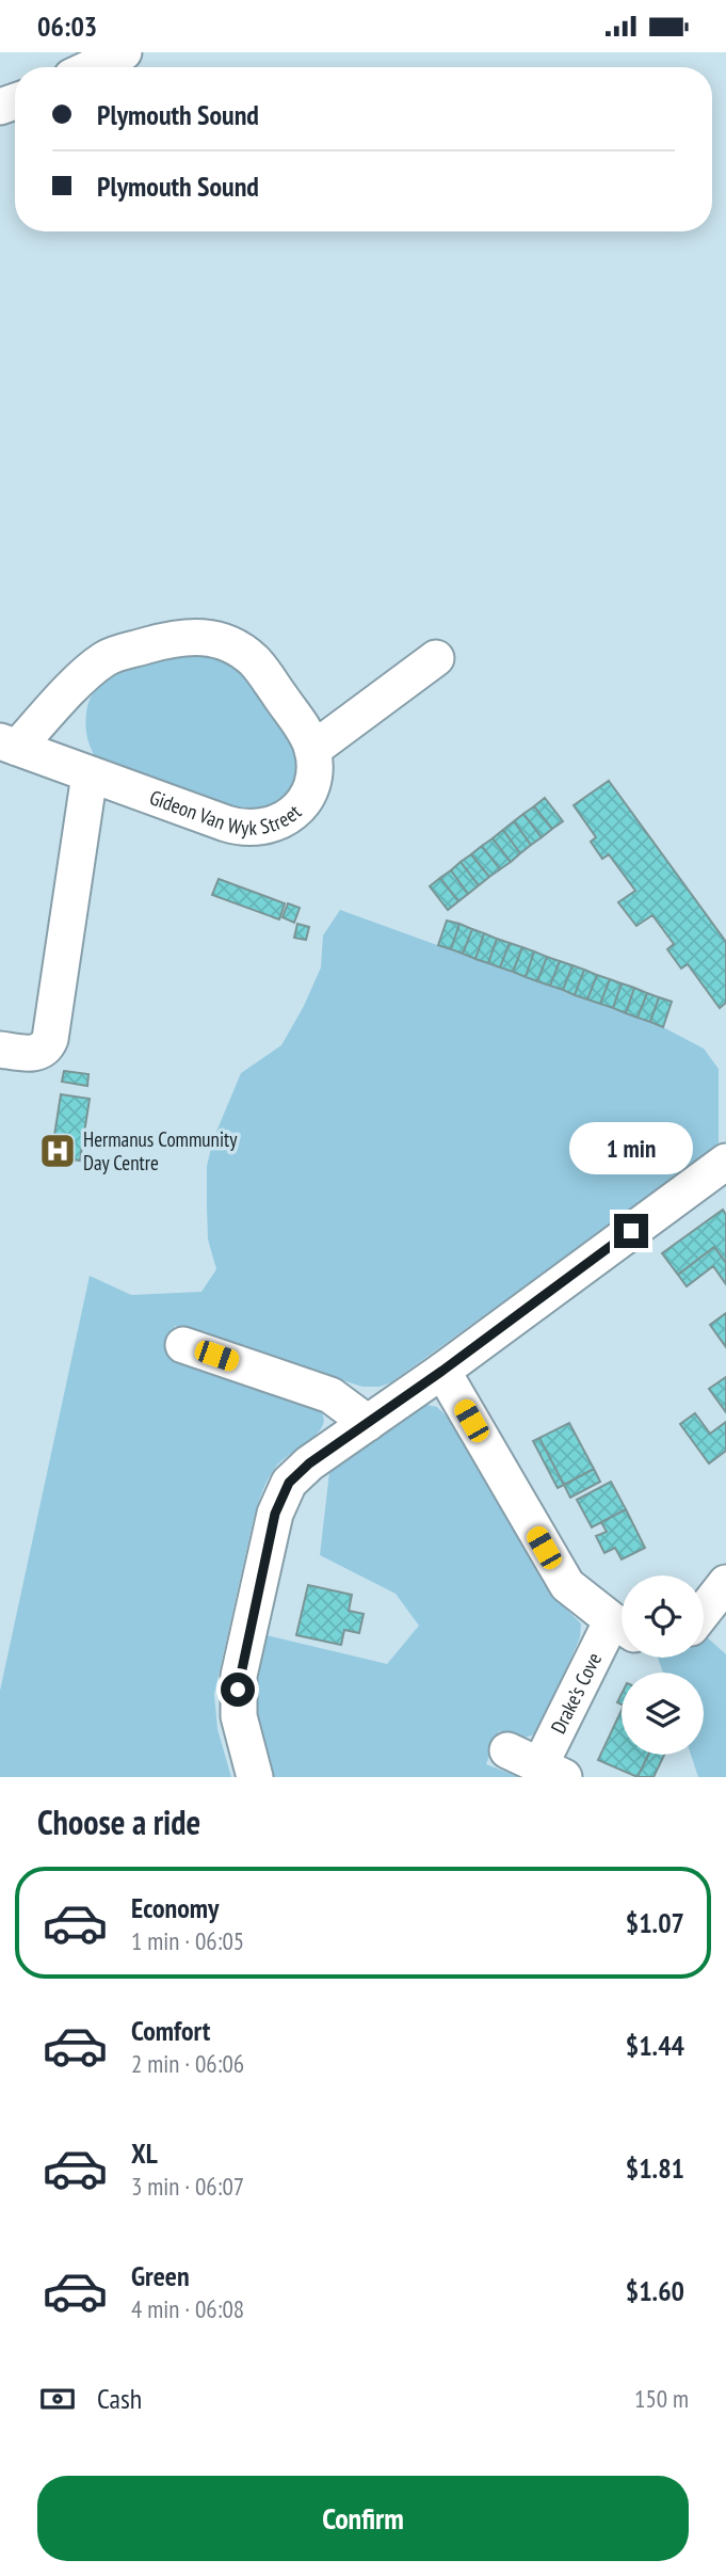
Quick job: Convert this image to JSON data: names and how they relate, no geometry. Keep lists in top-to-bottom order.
{
  "streets": {
    "street": ["Gideon Van Wyk Street", "Drake’s Cove"]
  },
  "places": {
    "hospital": ["Hermanus Community Day Centre"]
  },
  "page": {
    "status": "06:03",
    "banner": ["Plymouth Sound", "Plymouth Sound"],
    "bubble": "1 min",
    "heading": "Choose a ride",
    "list": [
      {
        "name": "Economy",
        "note": "1 min · 06:05",
        "value": "$1.07"
      },
      {
        "name": "Comfort",
        "note": "2 min · 06:06",
        "value": "$1.44"
      },
      {
        "name": "XL",
        "note": "3 min · 06:07",
        "value": "$1.81"
      },
      {
        "name": "Green",
        "note": "4 min · 06:08",
        "value": "$1.60"
      }
    ],
    "pay": ["Cash", "150 m"],
    "buttons": "Confirm"
  }
}
